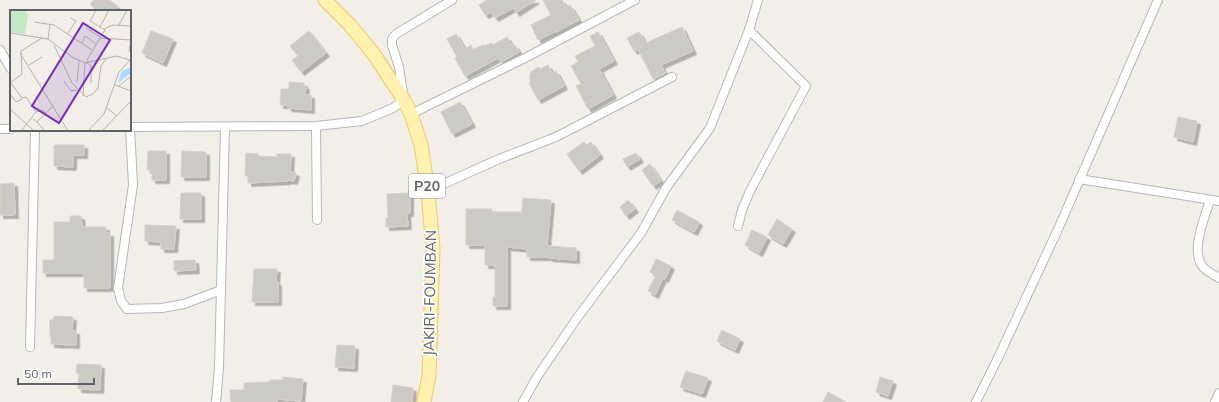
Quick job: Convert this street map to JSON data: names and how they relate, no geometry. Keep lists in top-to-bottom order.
{
  "streets": {
    "main road": ["P20", "JAKIRI-FOUMBAN"]
  },
  "scale_bar": "50 m"
}
